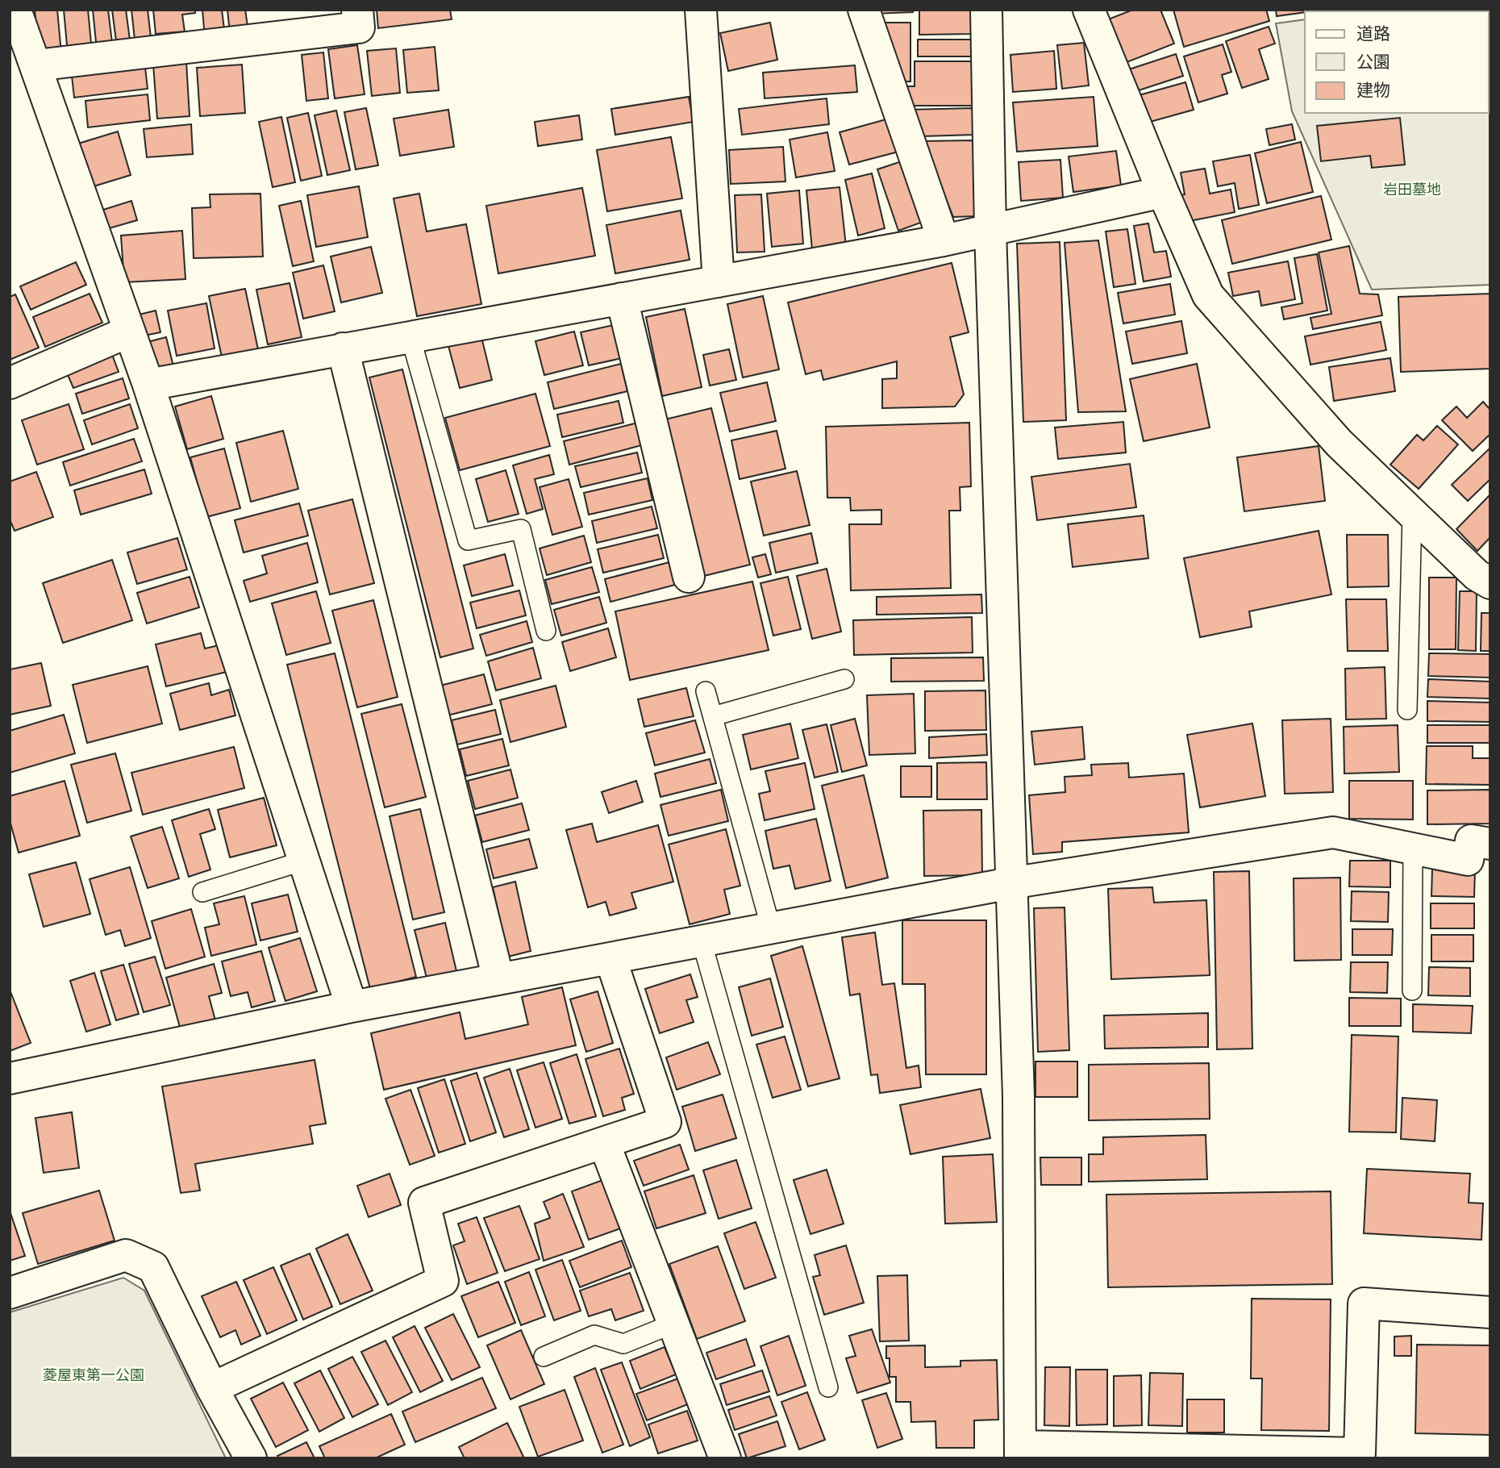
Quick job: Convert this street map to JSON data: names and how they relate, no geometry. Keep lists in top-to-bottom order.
{
  "parks": ["岩田墓地", "菱屋東第一公園"],
  "legend": ["道路", "公園", "建物"]
}
